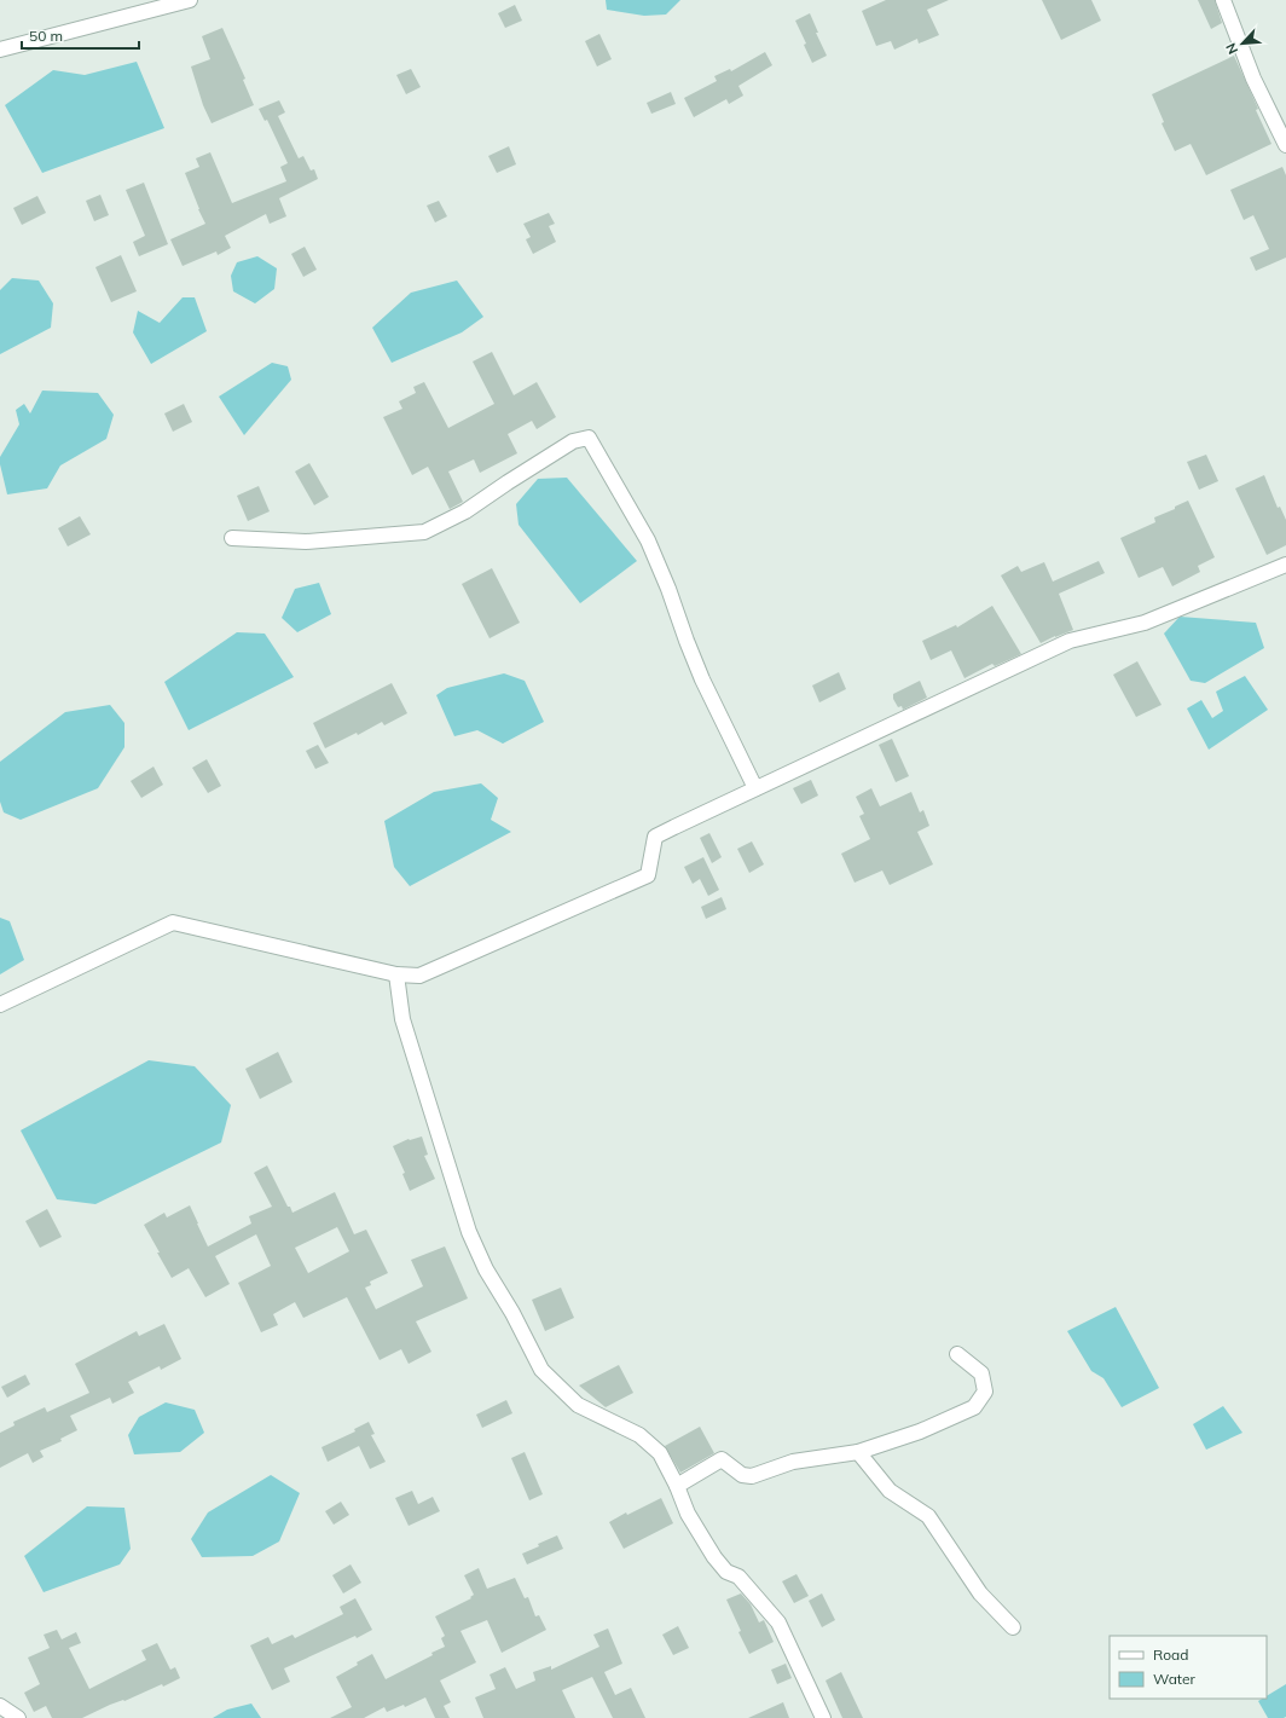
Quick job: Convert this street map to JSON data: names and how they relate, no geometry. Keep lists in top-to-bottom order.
{
  "legend": ["Road", "Water"],
  "scale_bar": "50 m",
  "north": "bottom left"
}
